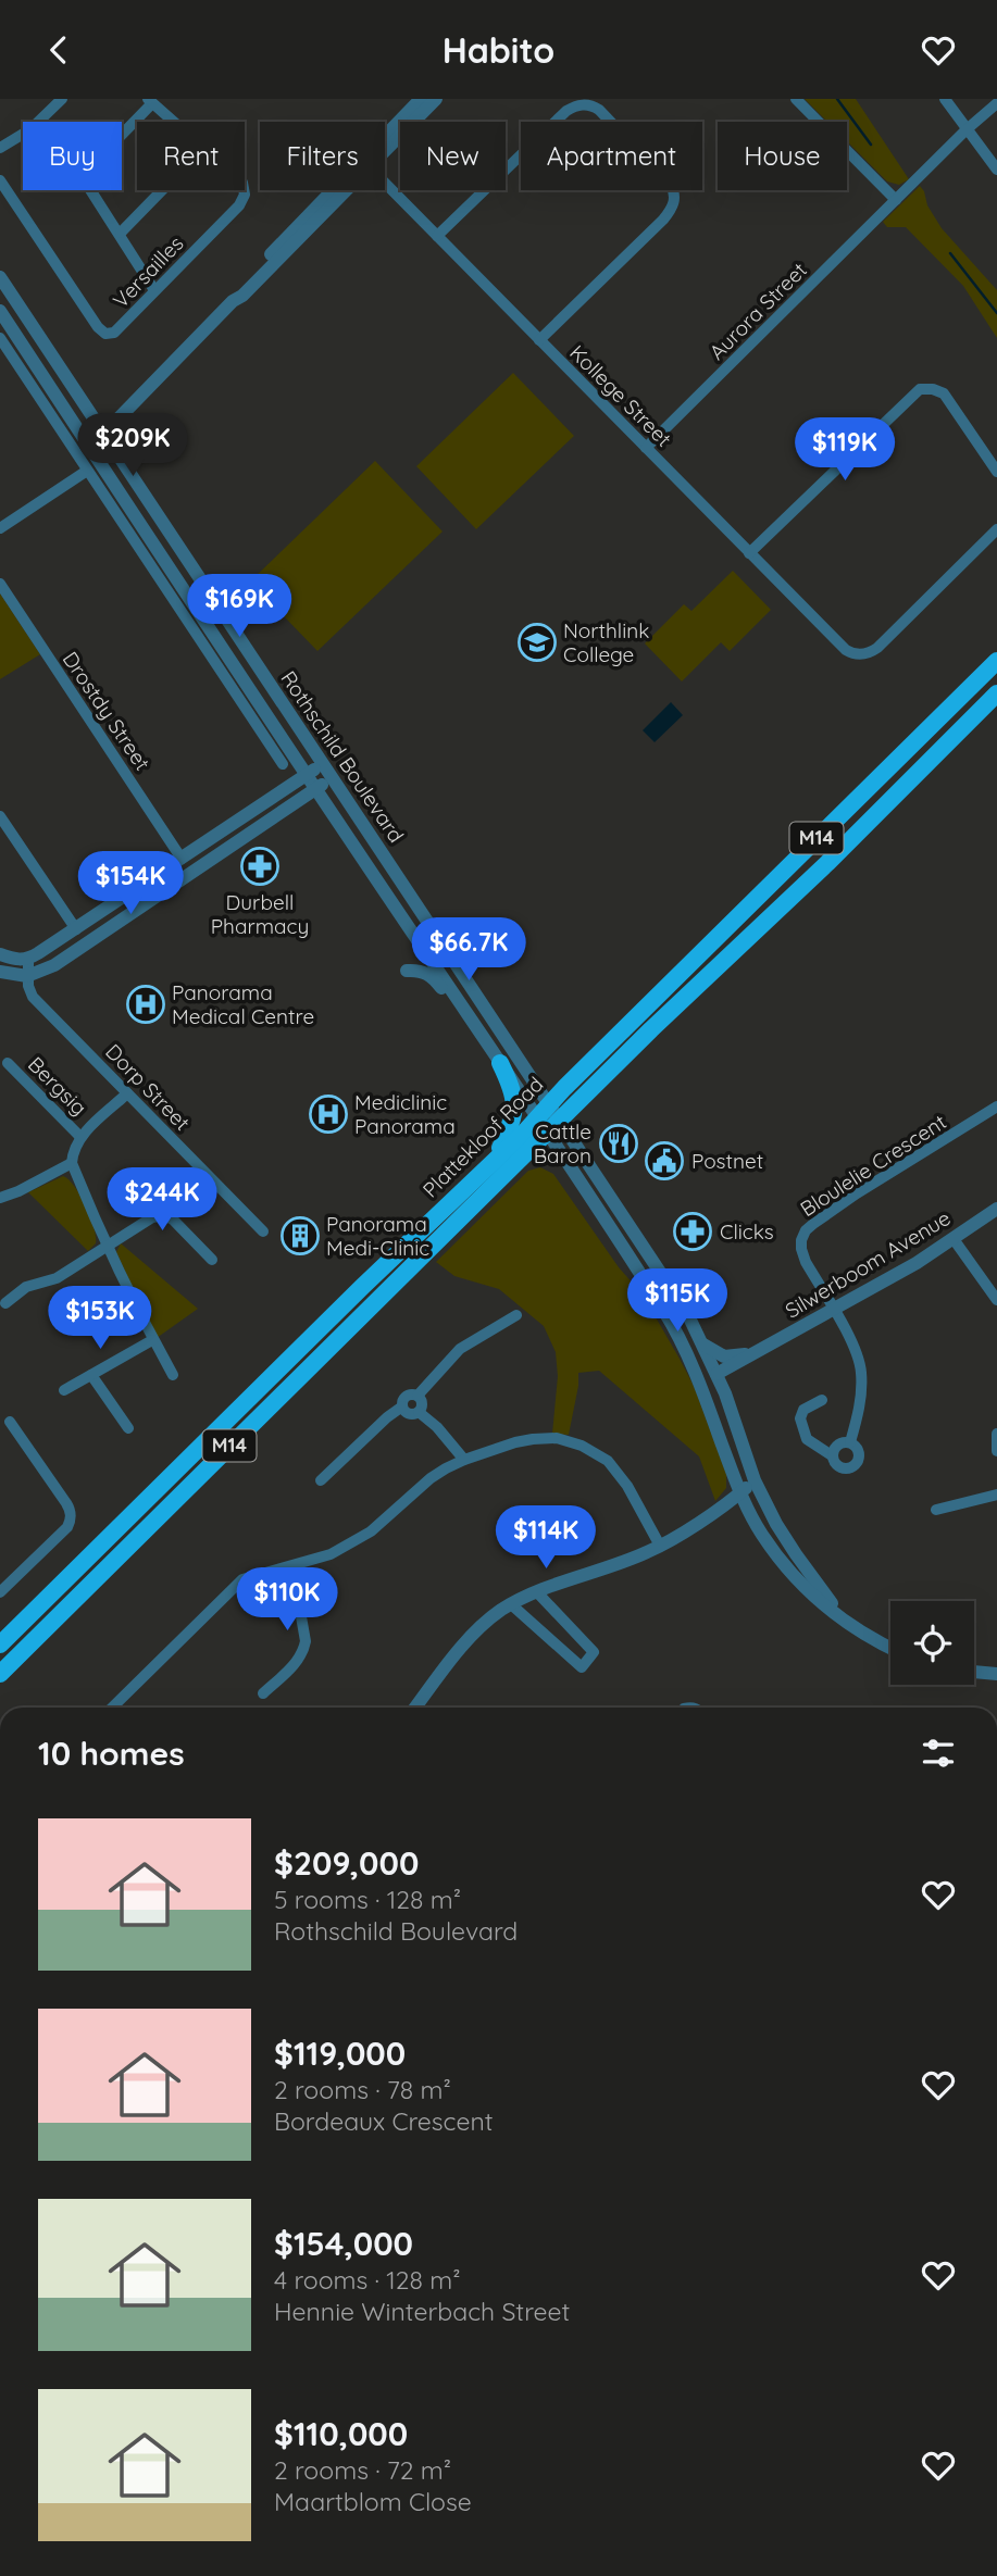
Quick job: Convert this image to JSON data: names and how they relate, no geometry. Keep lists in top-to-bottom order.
{
  "streets": {
    "main road": ["M14", "Plattekloof Road"],
    "street": [
      "Versailles",
      "Aurora Street",
      "Kollege Street",
      "Drostdy Street",
      "Rothschild Boulevard",
      "Bergsig",
      "Dorp Street",
      "Bloulelie Crescent",
      "Silwerboom Avenue"
    ]
  },
  "crossings": [
    ["Aurora Street", "Kollege Street"],
    ["Rothschild Boulevard", "Plattekloof Road"],
    ["Bloulelie Crescent", "Silwerboom Avenue"]
  ],
  "places": {
    "school or university": ["Northlink College"],
    "pharmacy": ["Durbell Pharmacy", "Clicks"],
    "hospital": ["Panorama Medical Centre", "Mediclinic Panorama"],
    "restaurant": ["Cattle Baron"],
    "public building": ["Postnet"],
    "building": ["Panorama Medi-Clinic"]
  },
  "page": {
    "header": "Habito",
    "chip": [
      "Buy",
      "Rent",
      "Filters",
      "New",
      "Apartment",
      "House"
    ],
    "price": [
      "$209K",
      "$119K",
      "$169K",
      "$154K",
      "$66.7K",
      "$244K",
      "$115K",
      "$153K",
      "$114K",
      "$110K"
    ],
    "heading": "10 homes",
    "list": [
      {
        "name": "$209,000",
        "note": "5 rooms · 128 m² · Rothschild Boulevard"
      },
      {
        "name": "$119,000",
        "note": "2 rooms · 78 m² · Bordeaux Crescent"
      },
      {
        "name": "$154,000",
        "note": "4 rooms · 128 m² · Hennie Winterbach Street"
      },
      {
        "name": "$110,000",
        "note": "2 rooms · 72 m² · Maartblom Close"
      }
    ]
  }
}
